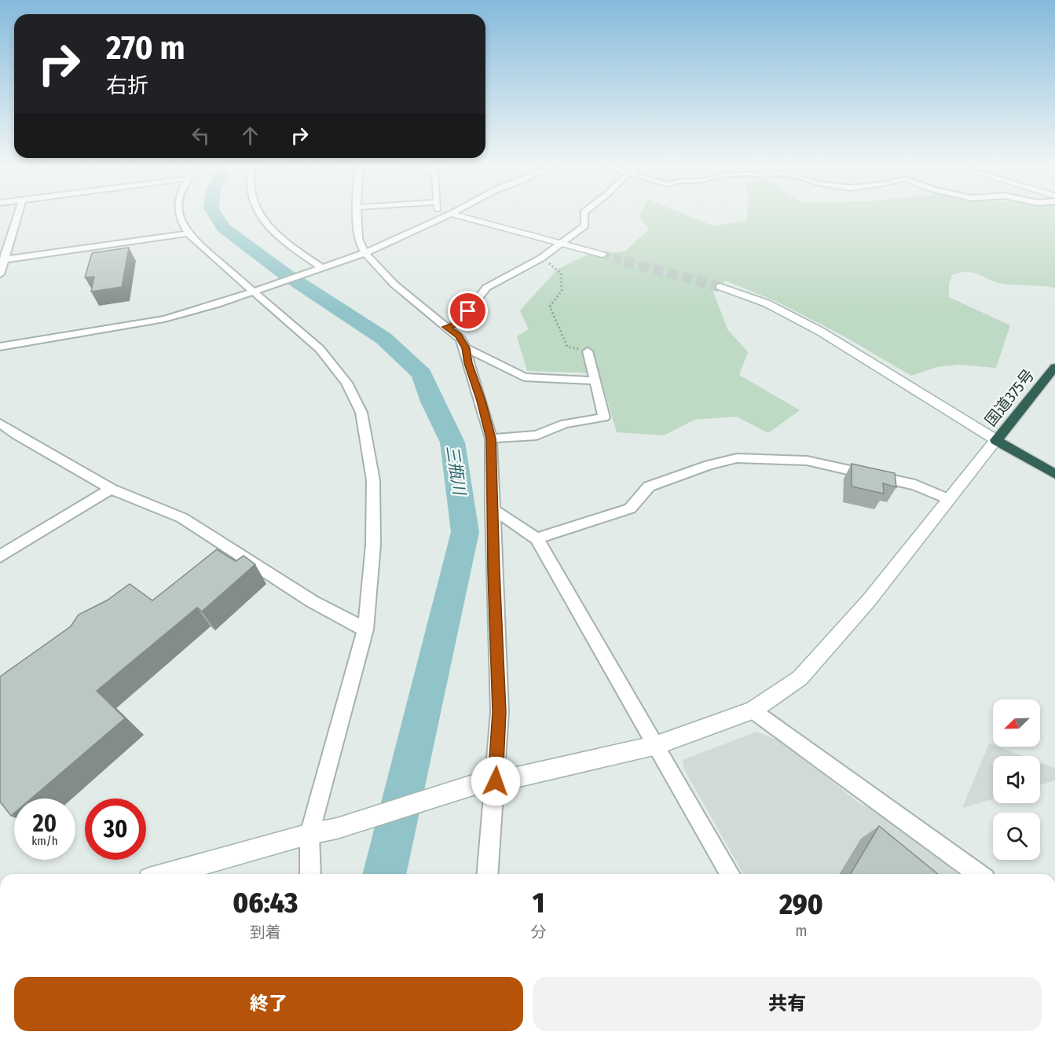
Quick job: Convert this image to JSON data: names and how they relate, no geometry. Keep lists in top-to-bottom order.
{
  "streets": {
    "highway": ["国道375号"]
  },
  "water": ["三瓶川"],
  "north": "bottom left",
  "page": {
    "turn": ["270 m", "右折"],
    "speed": "20 km/h",
    "limit": "30",
    "eta": [
      "06:43",
      "到着",
      "1",
      "分",
      "290",
      "m"
    ],
    "buttons": ["終了", "共有"]
  }
}
